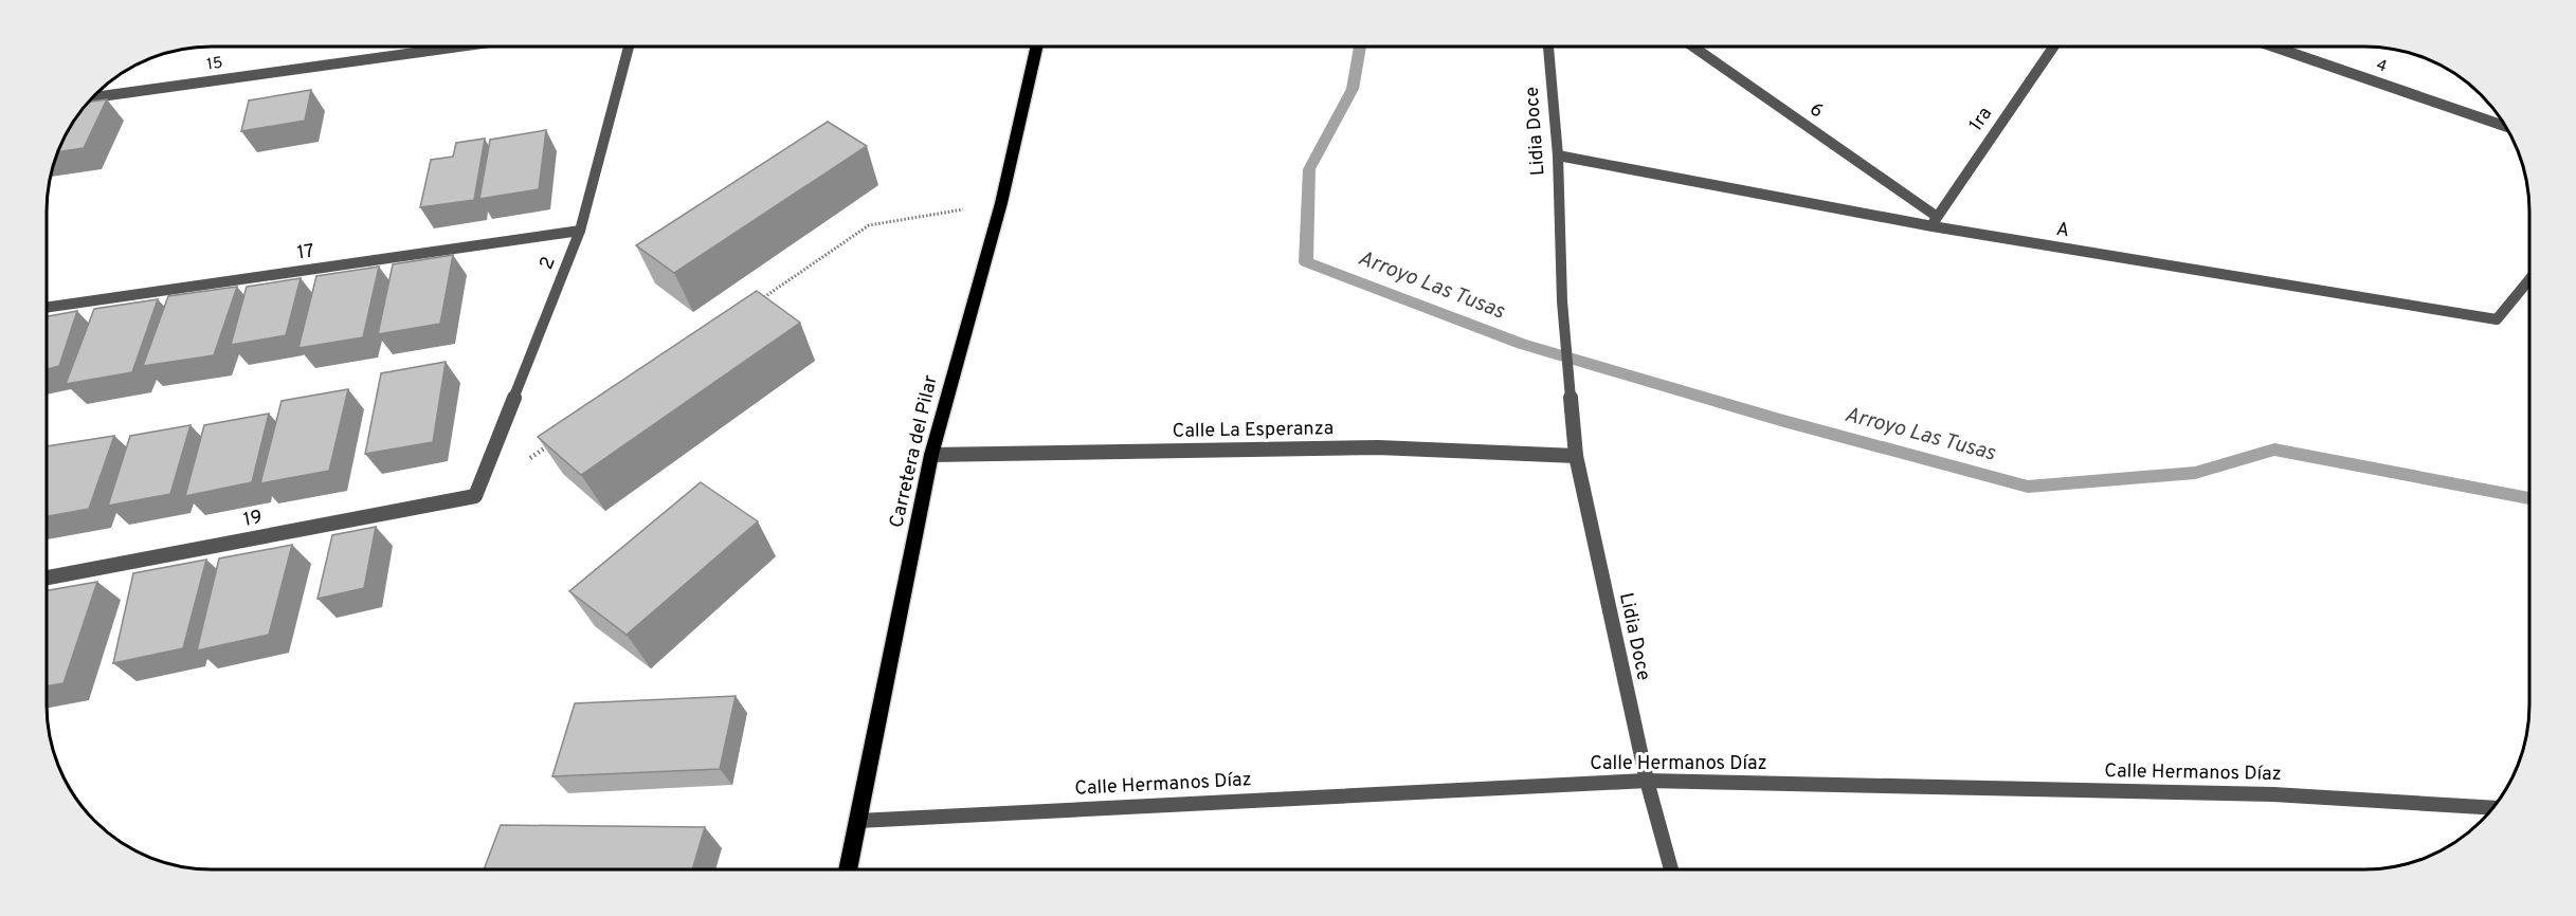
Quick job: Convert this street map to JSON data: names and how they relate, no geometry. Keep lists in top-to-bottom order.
{
  "streets": {
    "main road": ["Carretera del Pilar"],
    "street": [
      "15",
      "4",
      "6",
      "1ra",
      "Lidia Doce",
      "A",
      "17",
      "2",
      "Calle La Esperanza",
      "19",
      "Calle Hermanos Díaz"
    ]
  },
  "crossings": [
    ["6", "1ra"],
    ["6", "A"],
    ["1ra", "A"],
    ["Lidia Doce", "A"],
    ["Lidia Doce", "Calle La Esperanza"],
    ["Lidia Doce", "Calle Hermanos Díaz"],
    ["17", "2"],
    ["2", "19"],
    ["Calle La Esperanza", "Carretera del Pilar"],
    ["Carretera del Pilar", "Calle Hermanos Díaz"]
  ],
  "water": ["Arroyo Las Tusas"]
}
